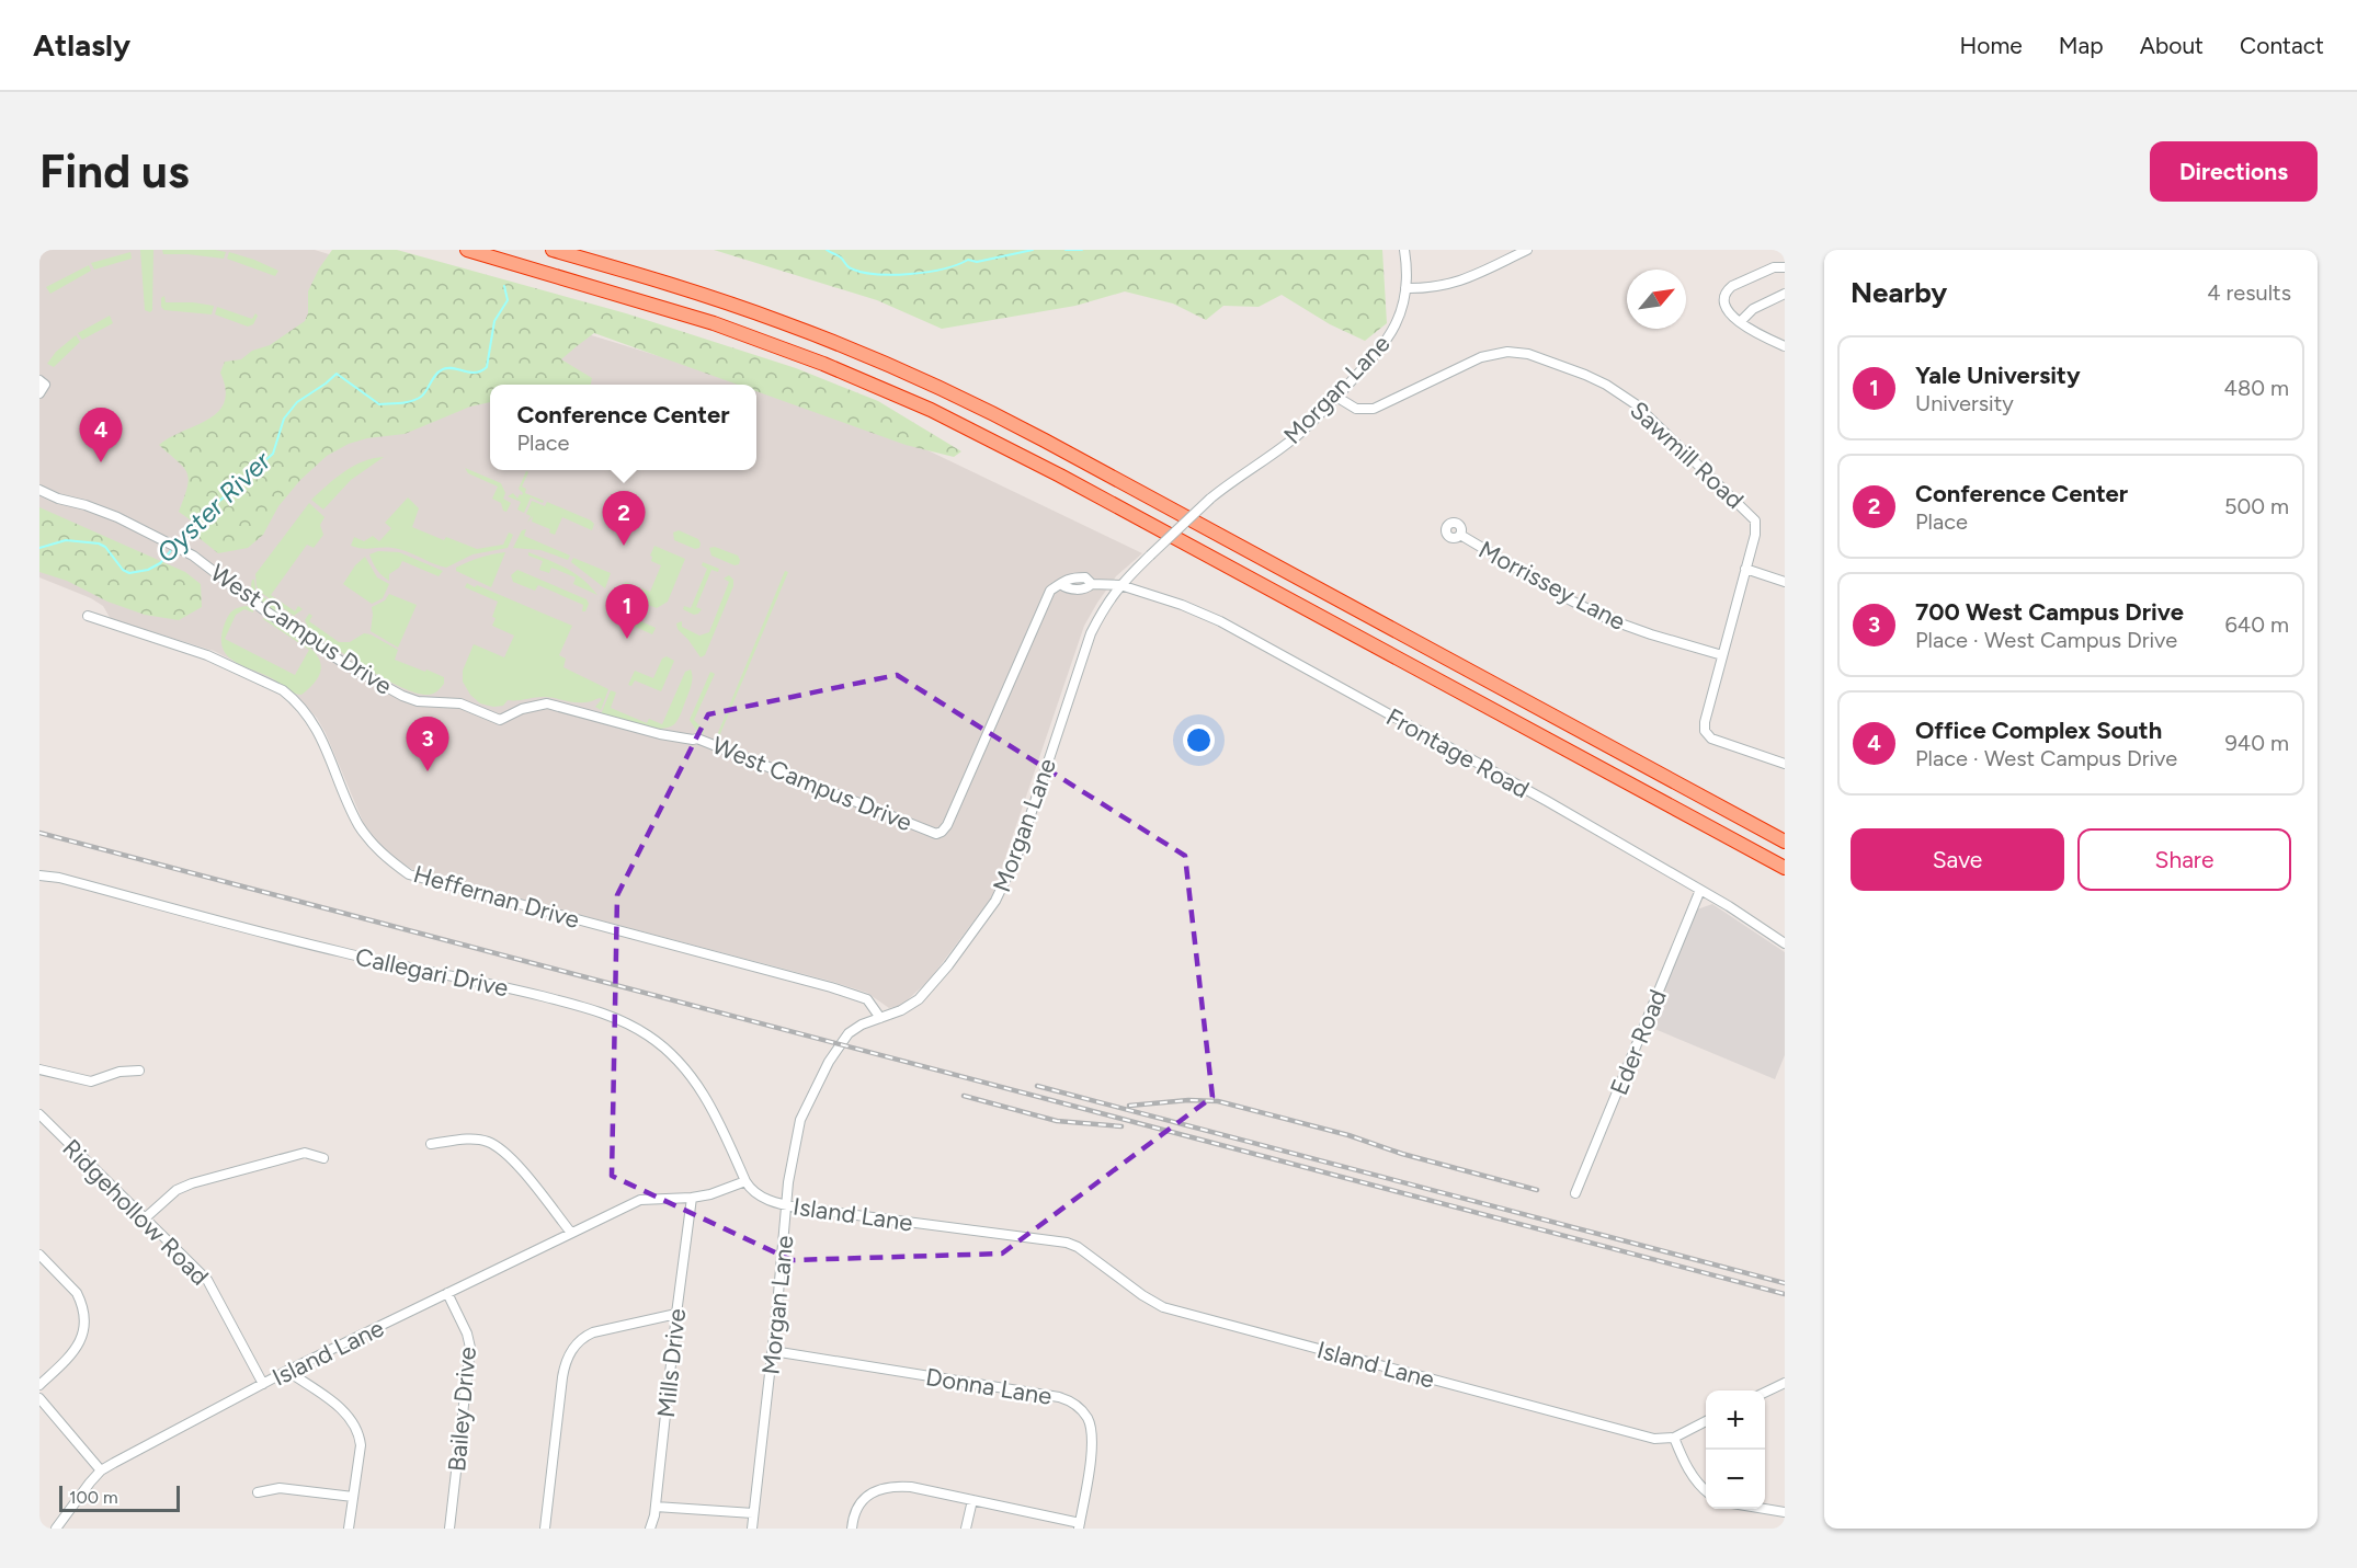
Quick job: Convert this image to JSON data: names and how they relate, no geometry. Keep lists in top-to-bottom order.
{
  "streets": {
    "street": [
      "Morgan Lane",
      "Sawmill Road",
      "Morrissey Lane",
      "West Campus Drive",
      "Frontage Road",
      "Heffernan Drive",
      "Callegari Drive",
      "Eder Road",
      "Ridgehollow Road",
      "Island Lane",
      "Mills Drive",
      "Donna Lane",
      "Bailey Drive"
    ]
  },
  "crossings": [
    ["Morgan Lane", "Sawmill Road"],
    ["Morgan Lane", "West Campus Drive"],
    ["Morgan Lane", "Frontage Road"],
    ["Morgan Lane", "Heffernan Drive"],
    ["Morgan Lane", "Island Lane"],
    ["Morgan Lane", "Donna Lane"],
    ["Sawmill Road", "Morrissey Lane"],
    ["West Campus Drive", "Frontage Road"],
    ["Frontage Road", "Eder Road"],
    ["Callegari Drive", "Island Lane"],
    ["Ridgehollow Road", "Island Lane"],
    ["Island Lane", "Mills Drive"],
    ["Island Lane", "Bailey Drive"]
  ],
  "water": ["Oyster River"],
  "scale_bar": "100 m",
  "north": "top right",
  "page": {
    "header": "Atlasly",
    "nav": [
      "Home",
      "Map",
      "About",
      "Contact"
    ],
    "buttons": [
      "Directions",
      ["Save", "Share"]
    ],
    "title": "Find us",
    "heading": ["Nearby", "4 results"],
    "list": [
      {
        "mark": "1",
        "name": "Yale University",
        "note": "University",
        "value": "480 m"
      },
      {
        "mark": "2",
        "name": "Conference Center",
        "note": "Place",
        "value": "500 m"
      },
      {
        "mark": "3",
        "name": "700 West Campus Drive",
        "note": "Place · West Campus Drive",
        "value": "640 m"
      },
      {
        "mark": "4",
        "name": "Office Complex South",
        "note": "Place · West Campus Drive",
        "value": "940 m"
      }
    ],
    "popup": ["Conference Center", "Place"],
    "pins": [
      "4",
      "2",
      "1",
      "3"
    ],
    "map_buttons": ["+", "−"],
    "scale": "100 m"
  }
}
